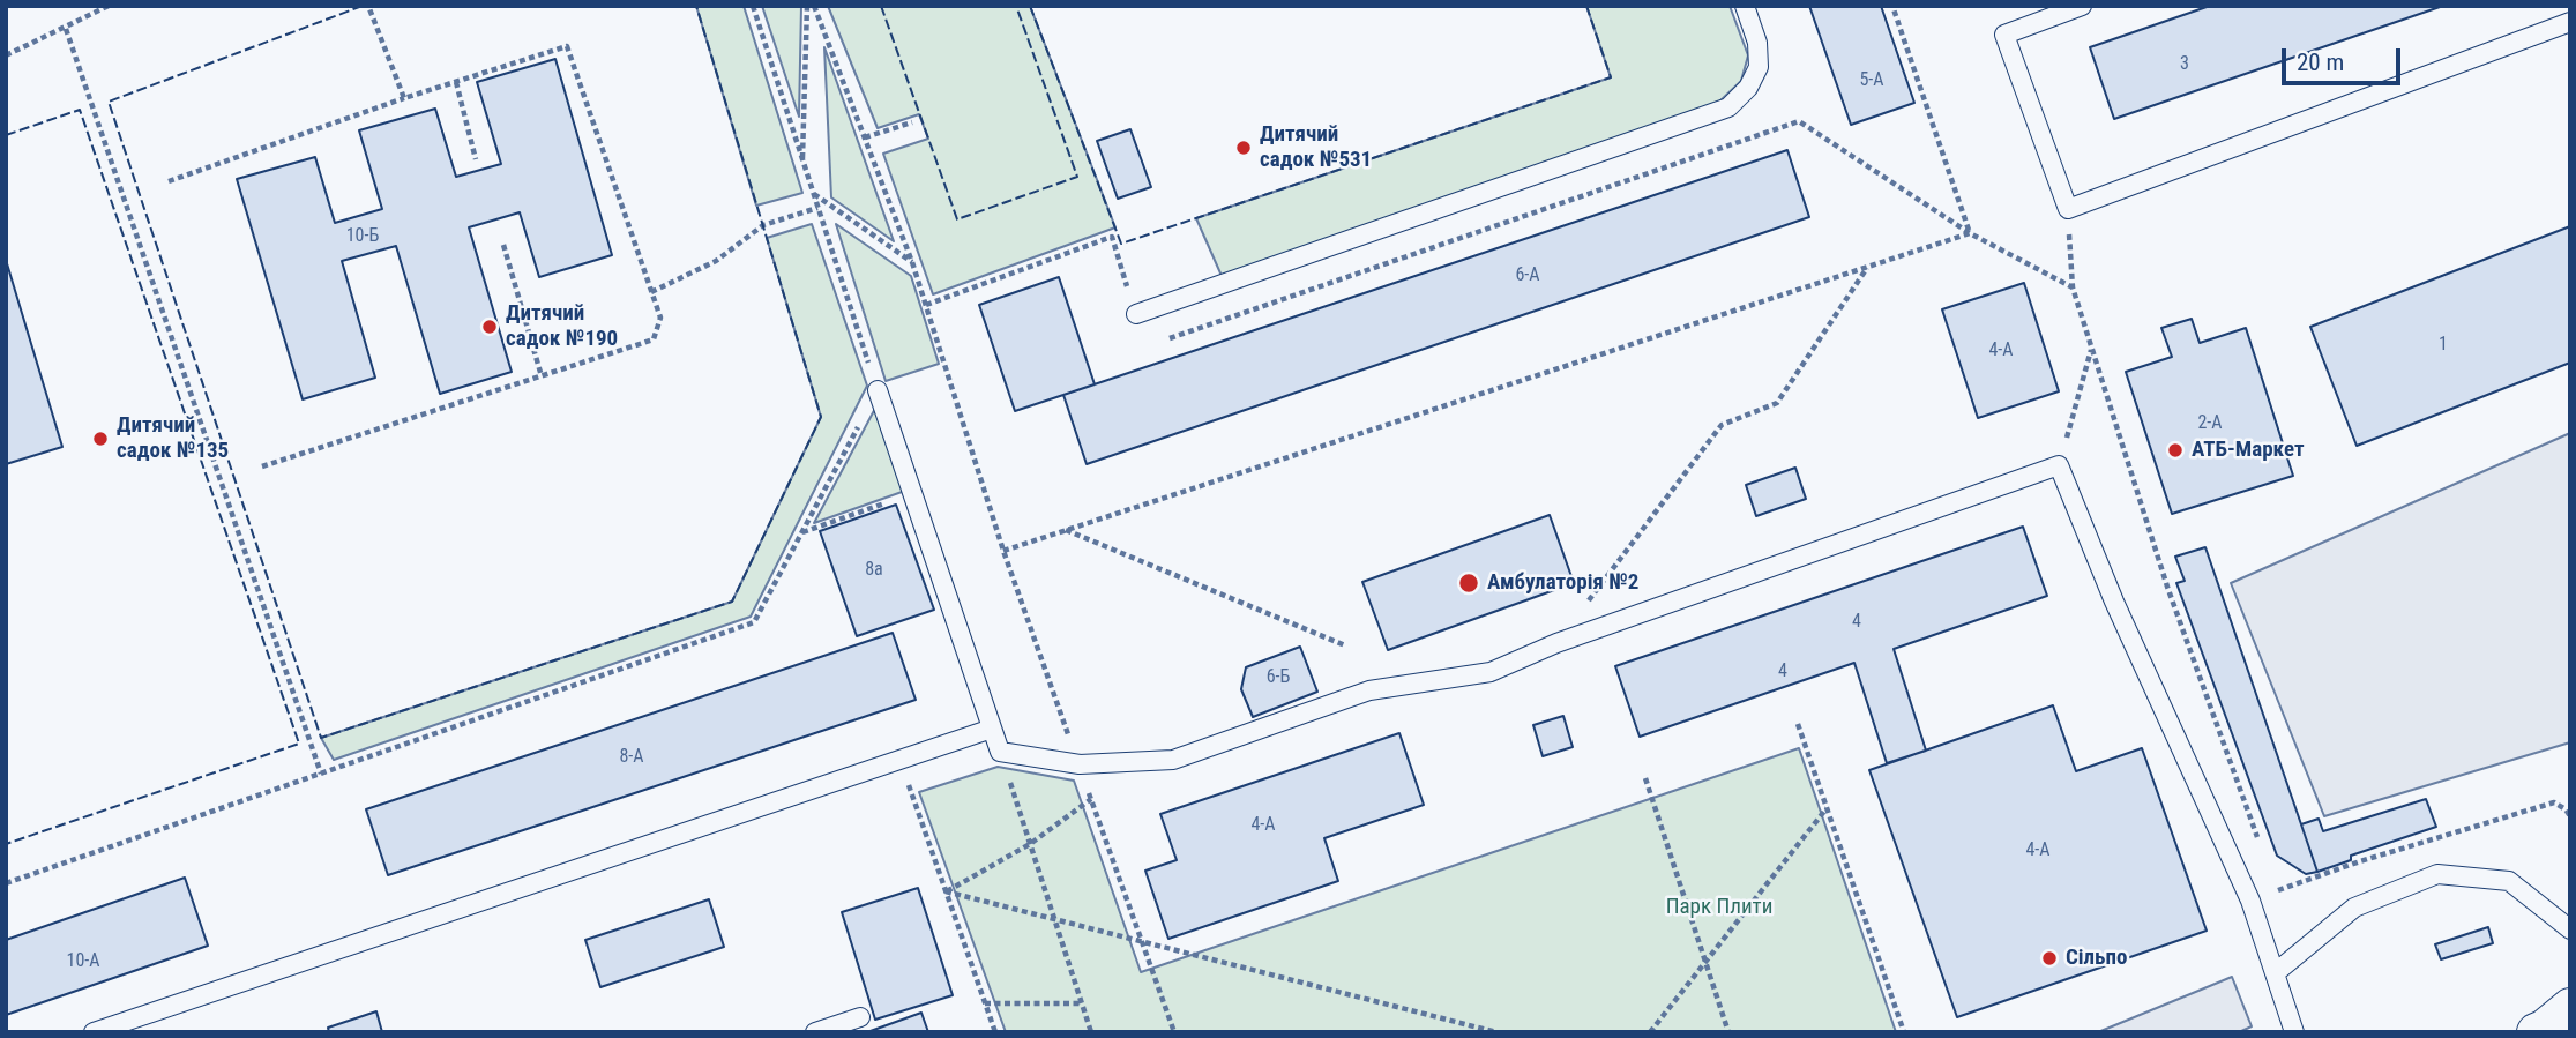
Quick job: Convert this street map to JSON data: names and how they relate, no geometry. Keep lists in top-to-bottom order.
{
  "parks": ["Парк Плити"],
  "places": [
    "Дитячий садок №531",
    "Дитячий садок №190",
    "Дитячий садок №135",
    "АТБ-Маркет",
    "Амбулаторія №2",
    "Сільпо"
  ],
  "house_numbers": [
    "3",
    "5-А",
    "10-Б",
    "6-А",
    "1",
    "4-А",
    "2-А",
    "8а",
    "4",
    "4",
    "6-Б",
    "8-А",
    "4-А",
    "4-А",
    "10-А"
  ],
  "scale_bar": "20 m"
}
